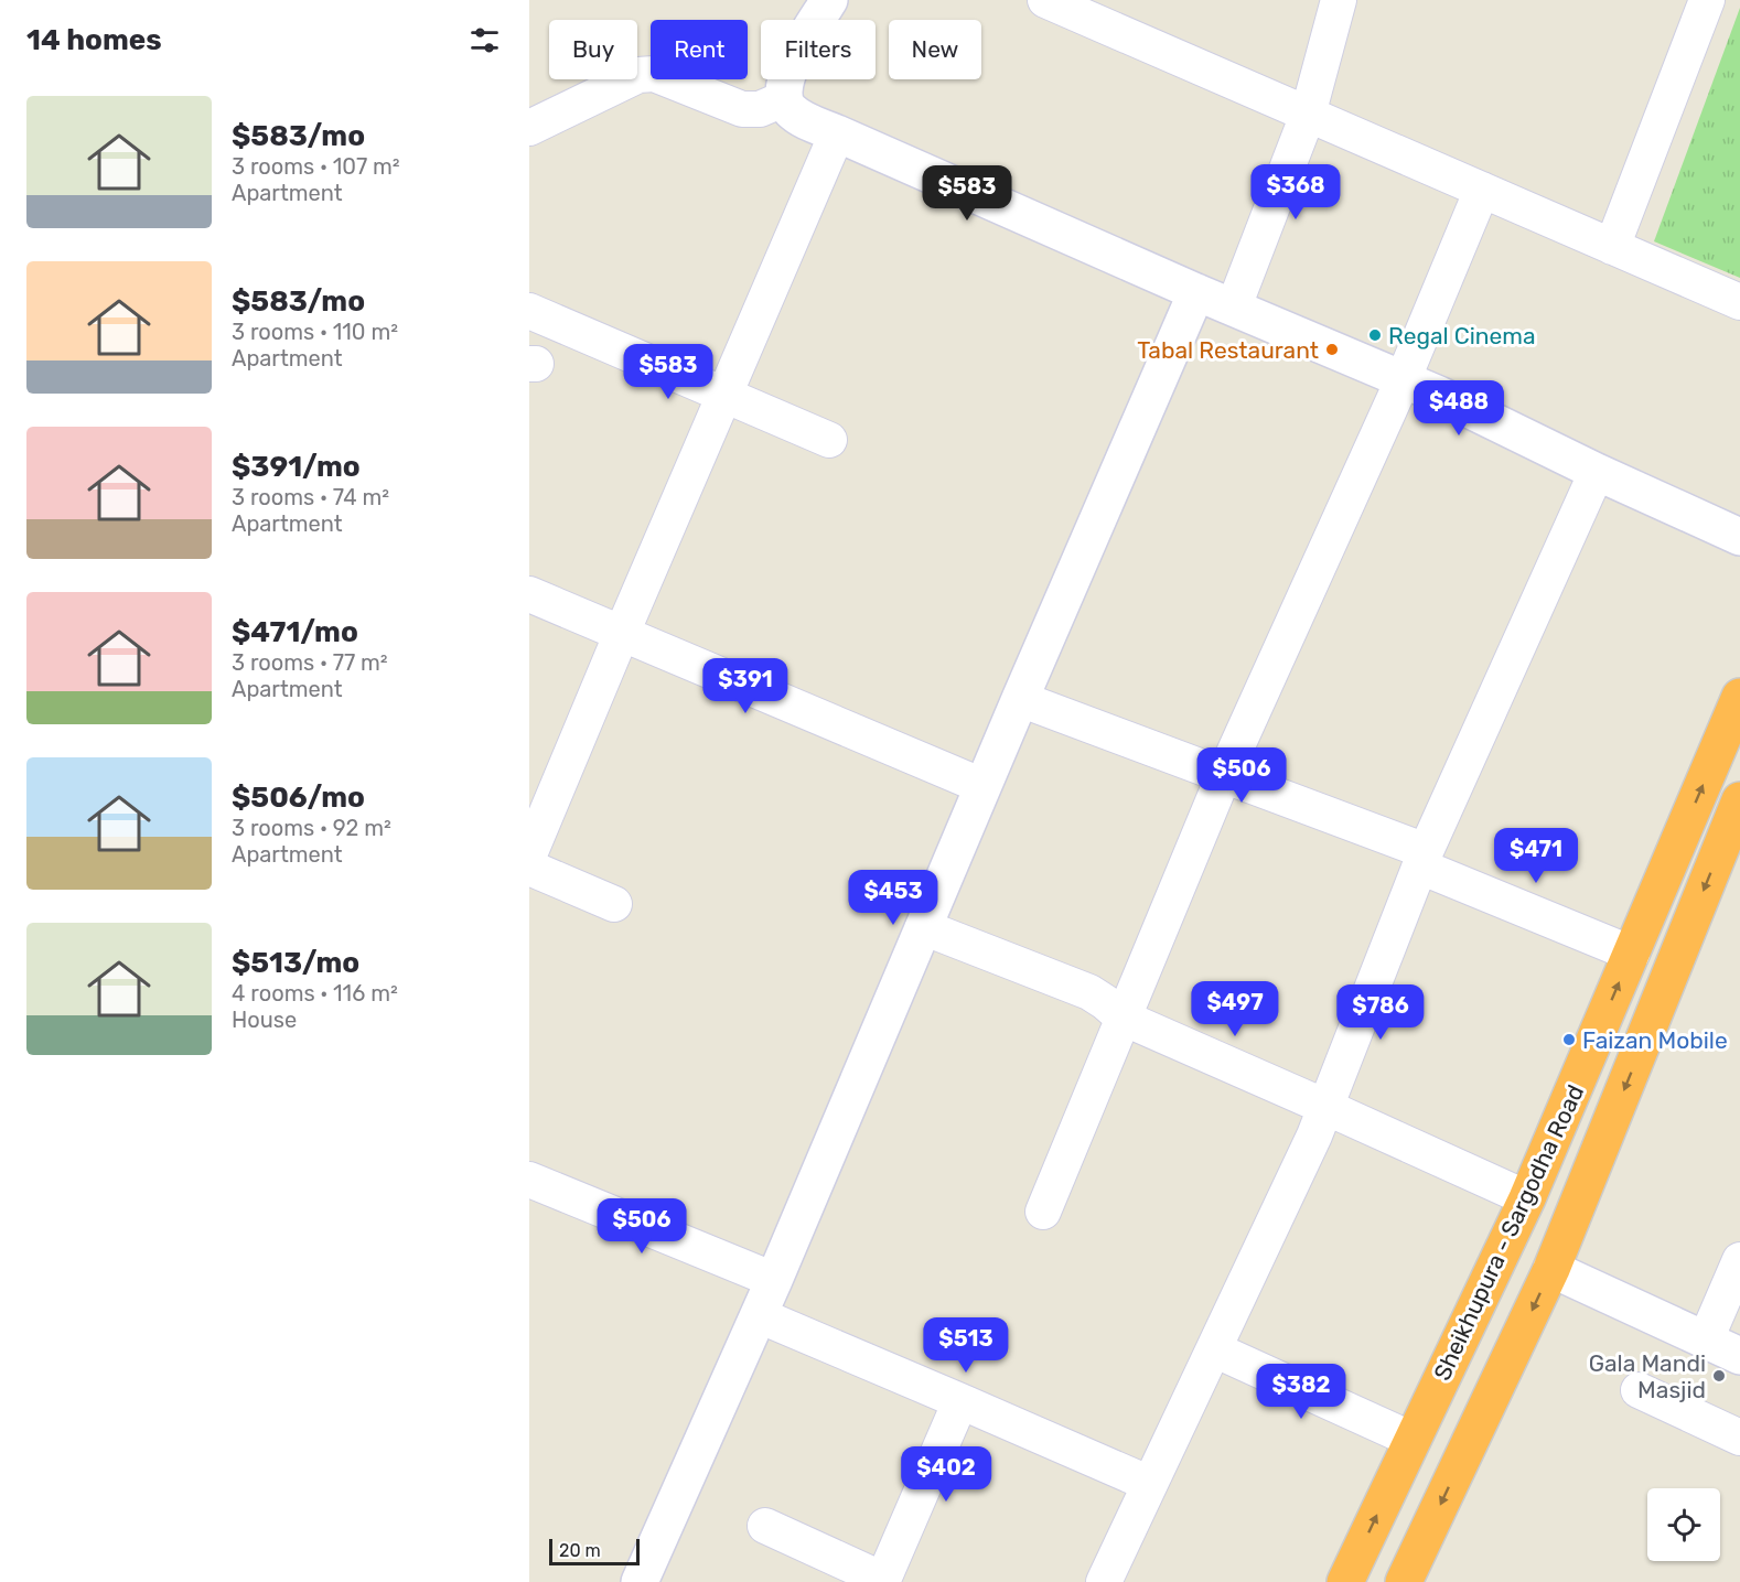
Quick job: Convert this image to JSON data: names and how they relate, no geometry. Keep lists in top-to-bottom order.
{
  "streets": {
    "highway": ["Sheikhupura - Sargodha Road"]
  },
  "places": [
    "Regal Cinema",
    "Tabal Restaurant",
    "Faizan Mobile",
    "Gala Mandi Masjid"
  ],
  "scale_bar": "20 m",
  "page": {
    "heading": "14 homes",
    "chip": [
      "Buy",
      "Rent",
      "Filters",
      "New"
    ],
    "list": [
      {
        "name": "$583/mo",
        "note": "3 rooms · 107 m² · Apartment"
      },
      {
        "name": "$583/mo",
        "note": "3 rooms · 110 m² · Apartment"
      },
      {
        "name": "$391/mo",
        "note": "3 rooms · 74 m² · Apartment"
      },
      {
        "name": "$471/mo",
        "note": "3 rooms · 77 m² · Apartment"
      },
      {
        "name": "$506/mo",
        "note": "3 rooms · 92 m² · Apartment"
      },
      {
        "name": "$513/mo",
        "note": "4 rooms · 116 m² · House"
      }
    ],
    "price": [
      "$368",
      "$583",
      "$583",
      "$488",
      "$391",
      "$506",
      "$471",
      "$453",
      "$497",
      "$786",
      "$506",
      "$513",
      "$382",
      "$402"
    ],
    "scale": "20 m"
  }
}
